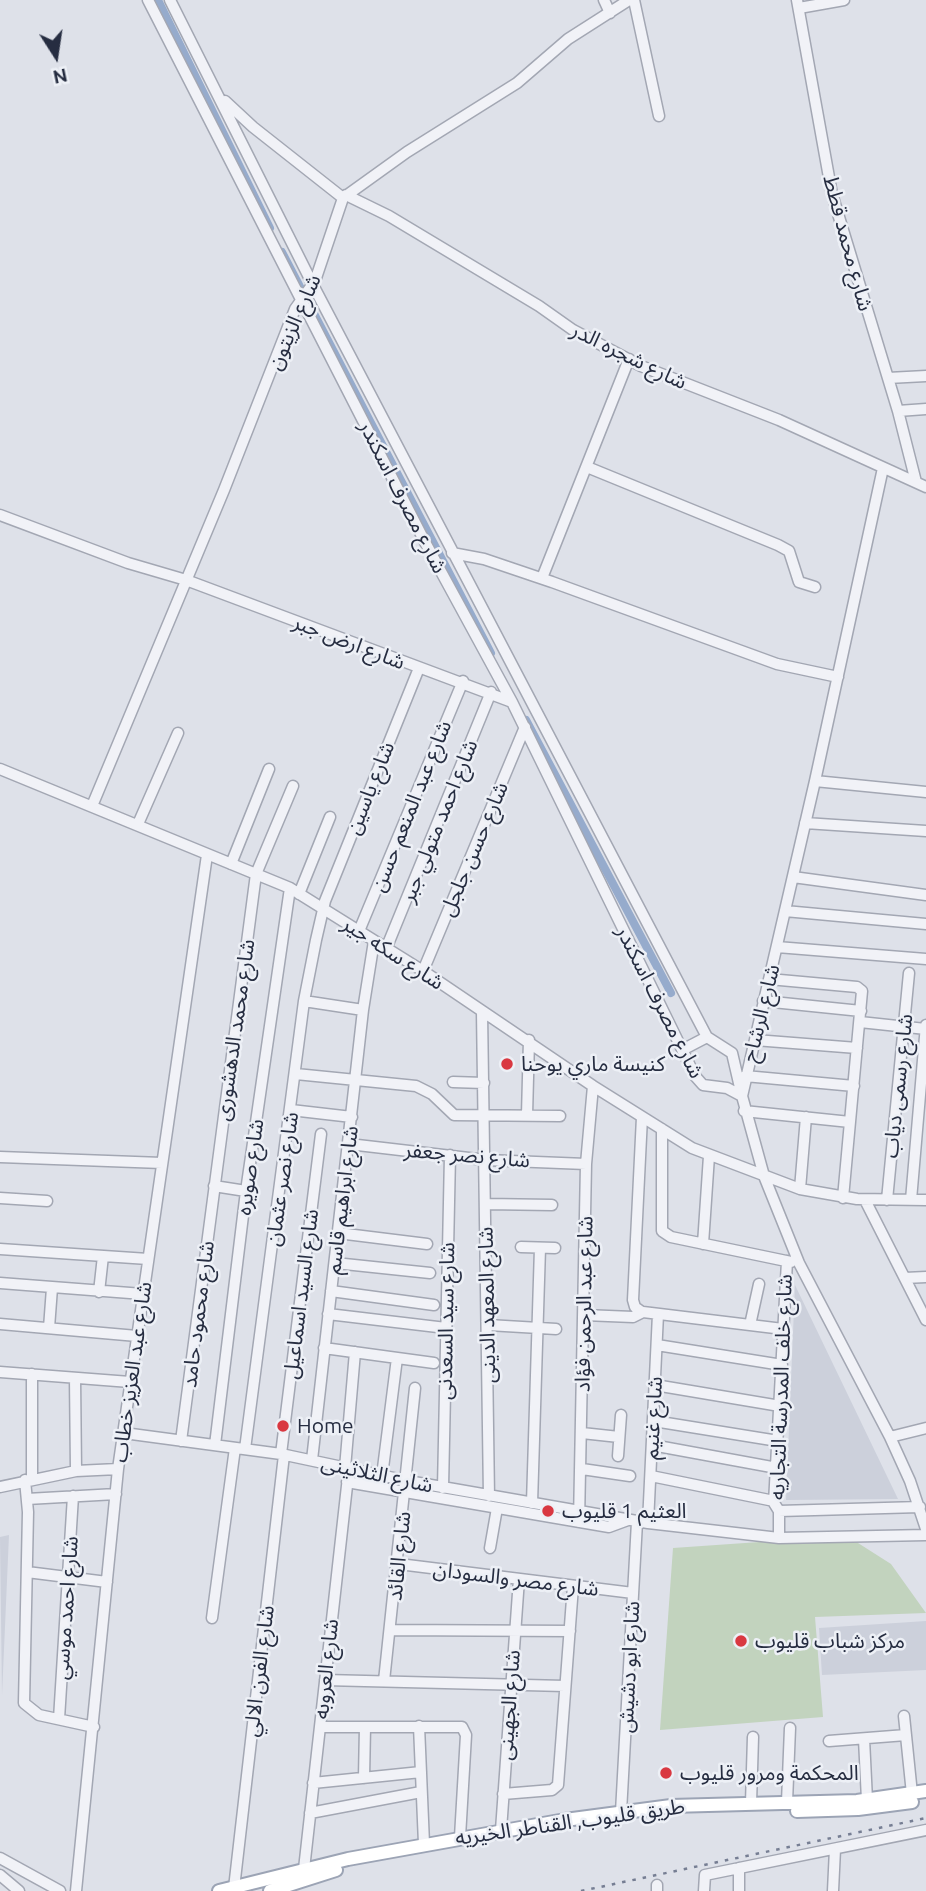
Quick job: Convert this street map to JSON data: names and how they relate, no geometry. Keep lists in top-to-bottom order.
{
  "streets": {
    "main road": ["طريق قليوب, القناطر الخيريه"],
    "street": [
      "شارع محمد قطط",
      "شارع الزيتون",
      "شارع شجره الدر",
      "شارع مصرف اسكندر",
      "شارع ارض جبر",
      "شارع ياسين",
      "شارع عبد المنعم حسن",
      "شارع احمد متولي جبر",
      "شارع حسن جلجل",
      "شارع سكه جير",
      "شارع الرشاح",
      "شارع محمد الدهشورى",
      "شارع رسمى دياب",
      "شارع نصر جعفر",
      "شارع صويره",
      "شارع نصر عثمان",
      "شارع ابراهيم قاسم",
      "شارع السيد اسماعيل",
      "شارع عبد الرحمن فؤاد",
      "شارع المعهد الدينى",
      "شارع محمود حامد",
      "شارع سيد السعدنى",
      "شارع عبد العزيز خطاب",
      "شارع خلف المدرسة التجاريه",
      "شارع غنيم",
      "شارع الثلاثينى",
      "شارع القائد",
      "شارع مصر والسودان",
      "شارع احمد موسي",
      "شارع ابو دشيش",
      "شارع العروبه",
      "شارع الفرن الالي",
      "شارع الجهينى"
    ]
  },
  "crossings": [
    ["شارع محمد قطط", "شارع شجره الدر"],
    ["شارع الزيتون", "شارع شجره الدر"],
    ["شارع الزيتون", "شارع مصرف اسكندر"],
    ["شارع الزيتون", "شارع ارض جبر"],
    ["شارع الزيتون", "شارع سكه جير"],
    ["شارع شجره الدر", "شارع مصرف اسكندر"],
    ["شارع شجره الدر", "شارع الرشاح"],
    ["شارع مصرف اسكندر", "شارع ارض جبر"],
    ["شارع مصرف اسكندر", "شارع حسن جلجل"],
    ["شارع مصرف اسكندر", "شارع الرشاح"],
    ["شارع ارض جبر", "شارع ياسين"],
    ["شارع ارض جبر", "شارع عبد المنعم حسن"],
    ["شارع ارض جبر", "شارع احمد متولي جبر"],
    ["شارع ياسين", "شارع سكه جير"],
    ["شارع ياسين", "شارع نصر عثمان"],
    ["شارع عبد المنعم حسن", "شارع سكه جير"],
    ["شارع احمد متولي جبر", "شارع سكه جير"],
    ["شارع حسن جلجل", "شارع سكه جير"],
    ["شارع سكه جير", "شارع الرشاح"],
    ["شارع سكه جير", "شارع محمد الدهشورى"],
    ["شارع سكه جير", "شارع رسمى دياب"],
    ["شارع سكه جير", "شارع صويره"],
    ["شارع سكه جير", "شارع نصر عثمان"],
    ["شارع سكه جير", "شارع ابراهيم قاسم"],
    ["شارع سكه جير", "شارع عبد الرحمن فؤاد"],
    ["شارع سكه جير", "شارع المعهد الدينى"],
    ["شارع سكه جير", "شارع عبد العزيز خطاب"],
    ["شارع محمد الدهشورى", "شارع محمود حامد"],
    ["شارع نصر جعفر", "شارع ابراهيم قاسم"],
    ["شارع نصر جعفر", "شارع عبد الرحمن فؤاد"],
    ["شارع نصر جعفر", "شارع المعهد الدينى"],
    ["شارع نصر جعفر", "شارع سيد السعدنى"],
    ["شارع صويره", "شارع الثلاثينى"],
    ["شارع نصر عثمان", "شارع الثلاثينى"],
    ["شارع ابراهيم قاسم", "شارع الثلاثينى"],
    ["شارع السيد اسماعيل", "شارع الثلاثينى"],
    ["شارع السيد اسماعيل", "شارع الفرن الالي"],
    ["شارع عبد الرحمن فؤاد", "شارع الثلاثينى"],
    ["شارع المعهد الدينى", "شارع الثلاثينى"],
    ["شارع محمود حامد", "شارع الثلاثينى"],
    ["شارع سيد السعدنى", "شارع الثلاثينى"],
    ["شارع عبد العزيز خطاب", "شارع الثلاثينى"],
    ["شارع خلف المدرسة التجاريه", "شارع الثلاثينى"],
    ["شارع غنيم", "شارع الثلاثينى"],
    ["شارع غنيم", "شارع ابو دشيش"],
    ["شارع الثلاثينى", "شارع القائد"],
    ["شارع الثلاثينى", "شارع ابو دشيش"],
    ["شارع الثلاثينى", "شارع العروبه"],
    ["شارع الثلاثينى", "شارع الفرن الالي"],
    ["شارع القائد", "شارع مصر والسودان"],
    ["شارع مصر والسودان", "شارع ابو دشيش"],
    ["شارع مصر والسودان", "شارع الجهينى"],
    ["شارع ابو دشيش", "طريق قليوب, القناطر الخيريه"],
    ["شارع العروبه", "طريق قليوب, القناطر الخيريه"],
    ["شارع الفرن الالي", "طريق قليوب, القناطر الخيريه"],
    ["شارع الجهينى", "طريق قليوب, القناطر الخيريه"]
  ],
  "places": [
    "كنيسة ماري يوحنا",
    "Home",
    "العثيم 1 قليوب",
    "مركز شباب قليوب",
    "المحكمة ومرور قليوب"
  ],
  "north": "bottom"
}
